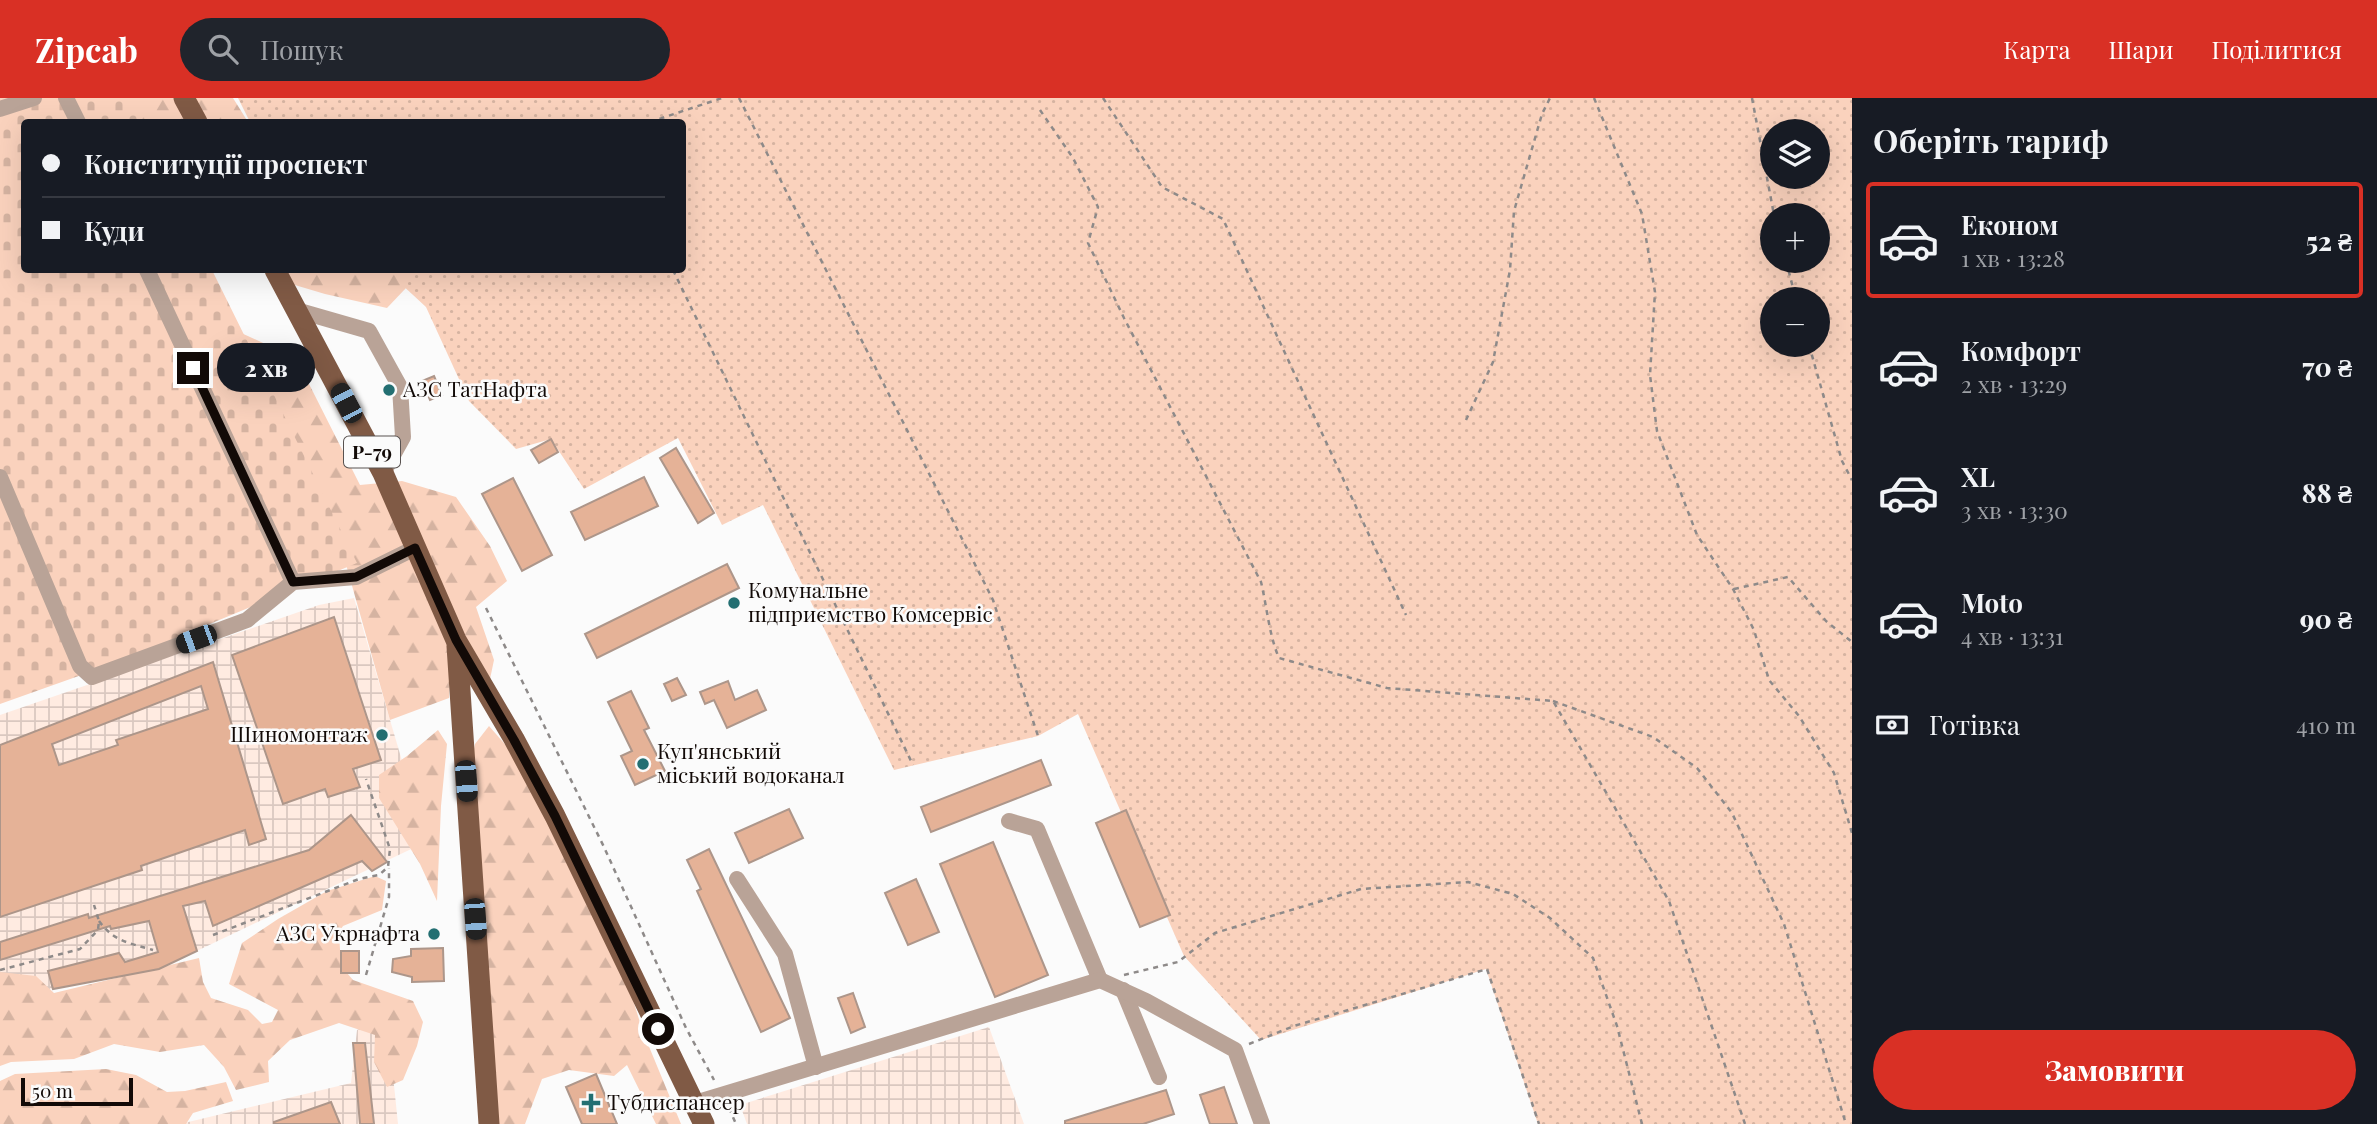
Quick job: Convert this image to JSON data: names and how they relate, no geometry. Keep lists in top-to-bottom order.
{
  "streets": {
    "main road": ["Р-79"]
  },
  "places": {
    "other": [
      "АЗС ТатНафта",
      "Комунальне пiдприємство Комсервiс",
      "Шиномонтаж",
      "Куп'янський міський водоканал",
      "АЗС Укрнафта"
    ],
    "health": ["Тубдиспансер"]
  },
  "scale_bar": "50 m",
  "page": {
    "header": "Zipcab",
    "search": "Пошук",
    "nav": ["Карта", "Шари", "Поділитися"],
    "heading": "Оберіть тариф",
    "map_buttons": ["+", "−"],
    "banner": ["Конституції проспект", "Куди"],
    "list": [
      {
        "name": "Економ",
        "note": "1 хв · 13:28",
        "value": "52 ₴"
      },
      {
        "name": "Комфорт",
        "note": "2 хв · 13:29",
        "value": "70 ₴"
      },
      {
        "name": "XL",
        "note": "3 хв · 13:30",
        "value": "88 ₴"
      },
      {
        "name": "Moto",
        "note": "4 хв · 13:31",
        "value": "90 ₴"
      }
    ],
    "bubble": "2 хв",
    "pay": ["Готівка", "410 m"],
    "buttons": "Замовити",
    "scale": "50 m"
  }
}
